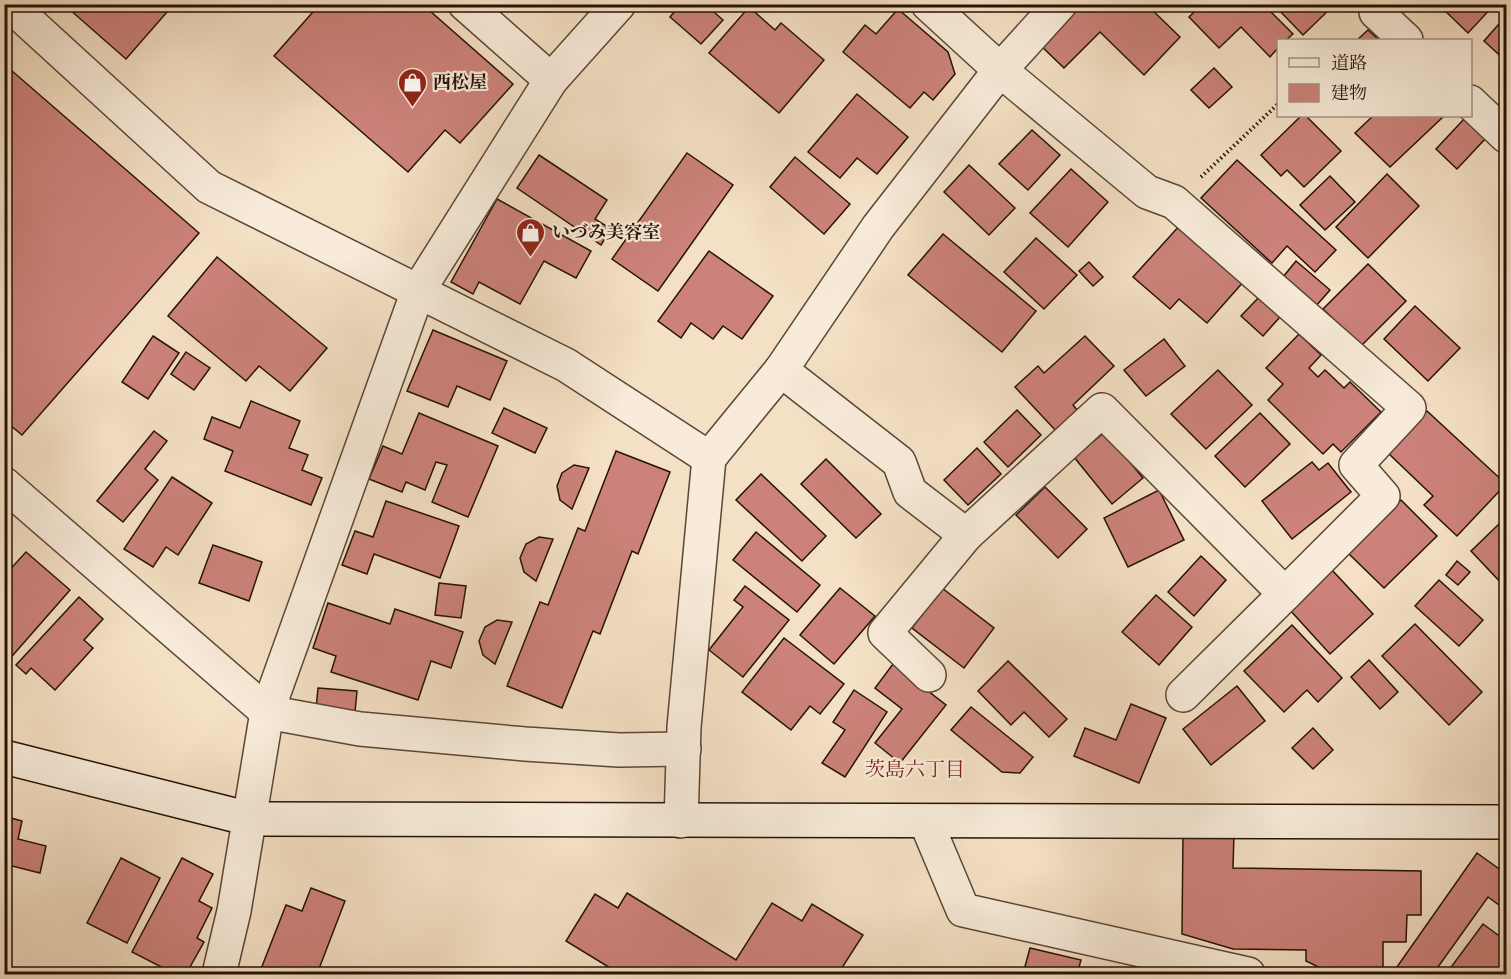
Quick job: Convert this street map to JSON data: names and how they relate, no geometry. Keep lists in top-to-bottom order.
{
  "districts": ["茨島六丁目"],
  "places": {
    "shop": ["西松屋", "いづみ美容室"]
  },
  "legend": ["道路", "建物"]
}
